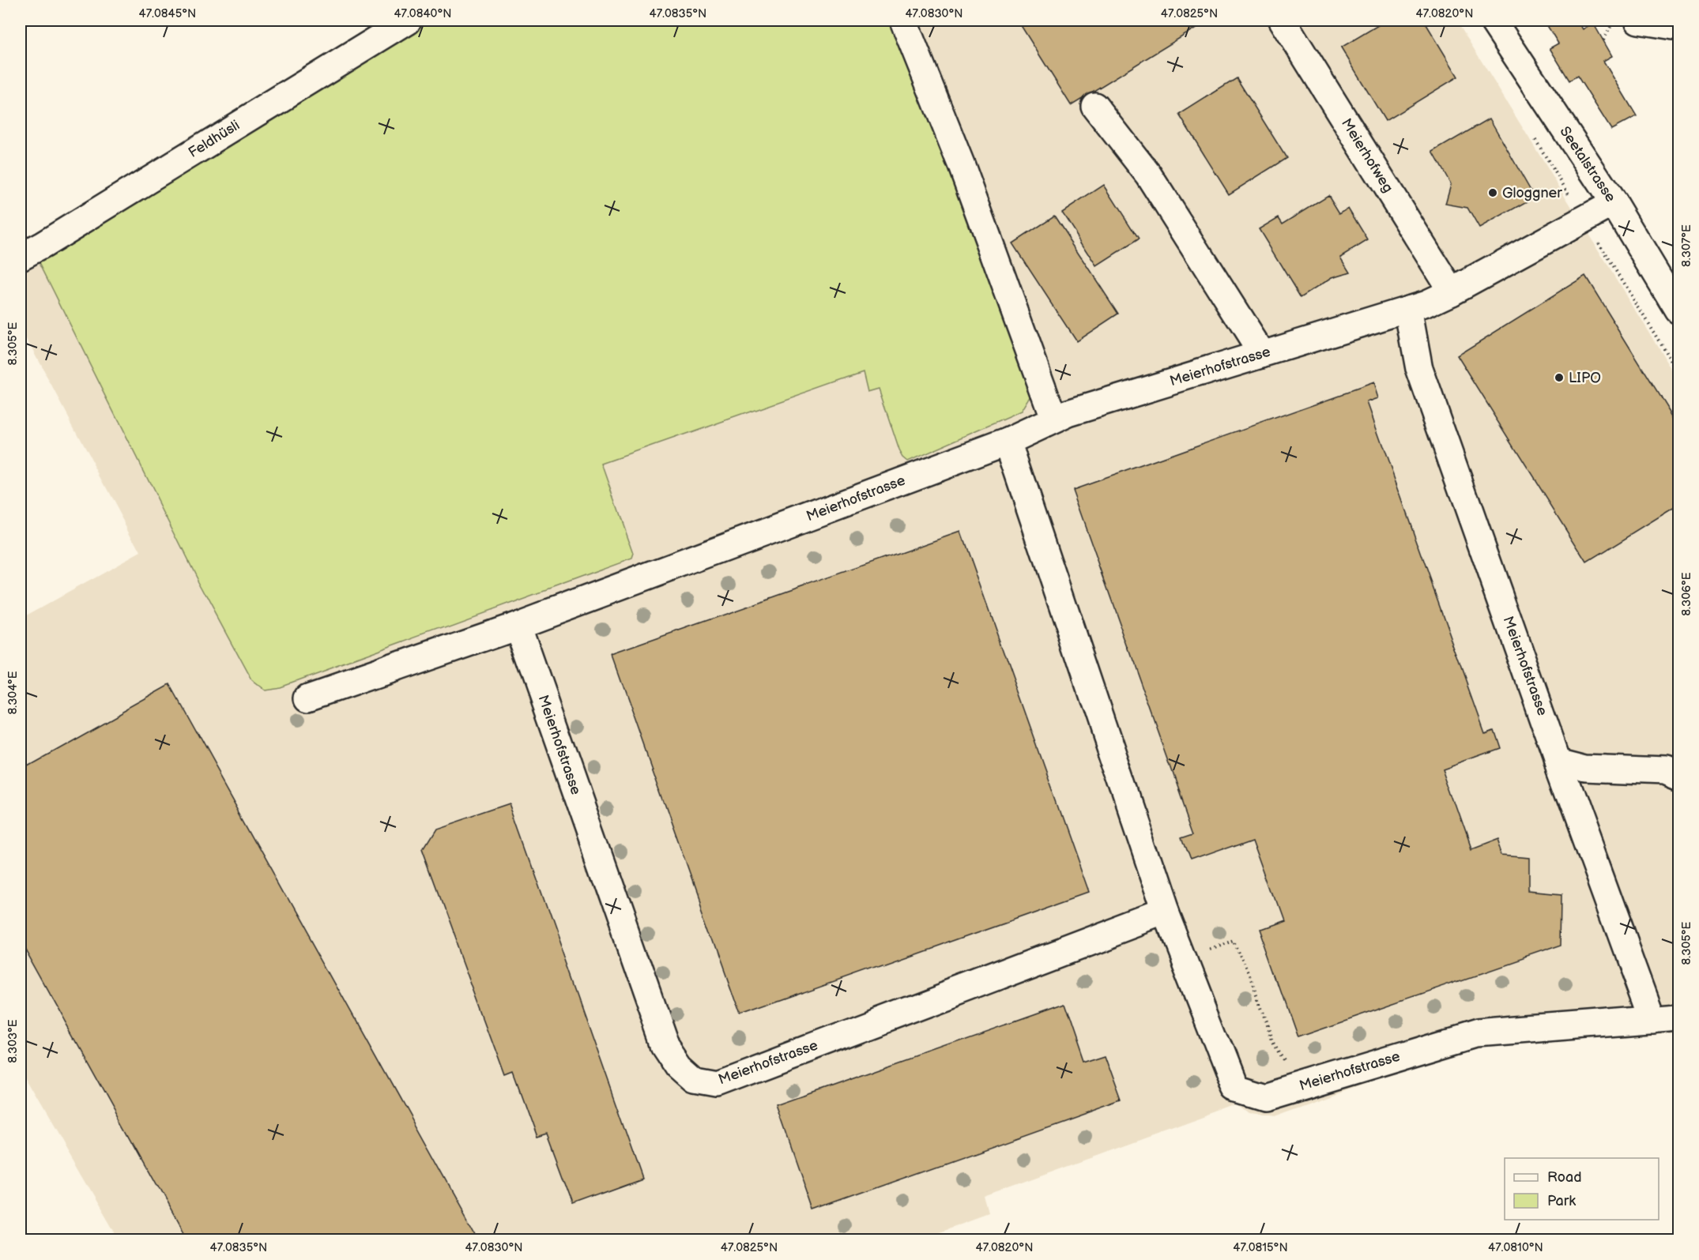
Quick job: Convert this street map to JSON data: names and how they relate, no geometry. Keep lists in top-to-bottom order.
{
  "streets": {
    "street": [
      "Feldhüsli",
      "Meierhofweg",
      "Seetalstrasse",
      "Meierhofstrasse"
    ]
  },
  "crossings": [
    ["Meierhofweg", "Meierhofstrasse"],
    ["Seetalstrasse", "Meierhofstrasse"]
  ],
  "places": ["Gloggner", "LIPO"],
  "legend": ["Road", "Park"],
  "coordinates": [
    "47.0845°N",
    "47.0840°N",
    "47.0835°N",
    "47.0830°N",
    "47.0825°N",
    "47.0820°N",
    "8.307°E",
    "8.305°E",
    "8.306°E",
    "8.304°E",
    "8.303°E",
    "47.0815°N",
    "47.0810°N"
  ]
}
